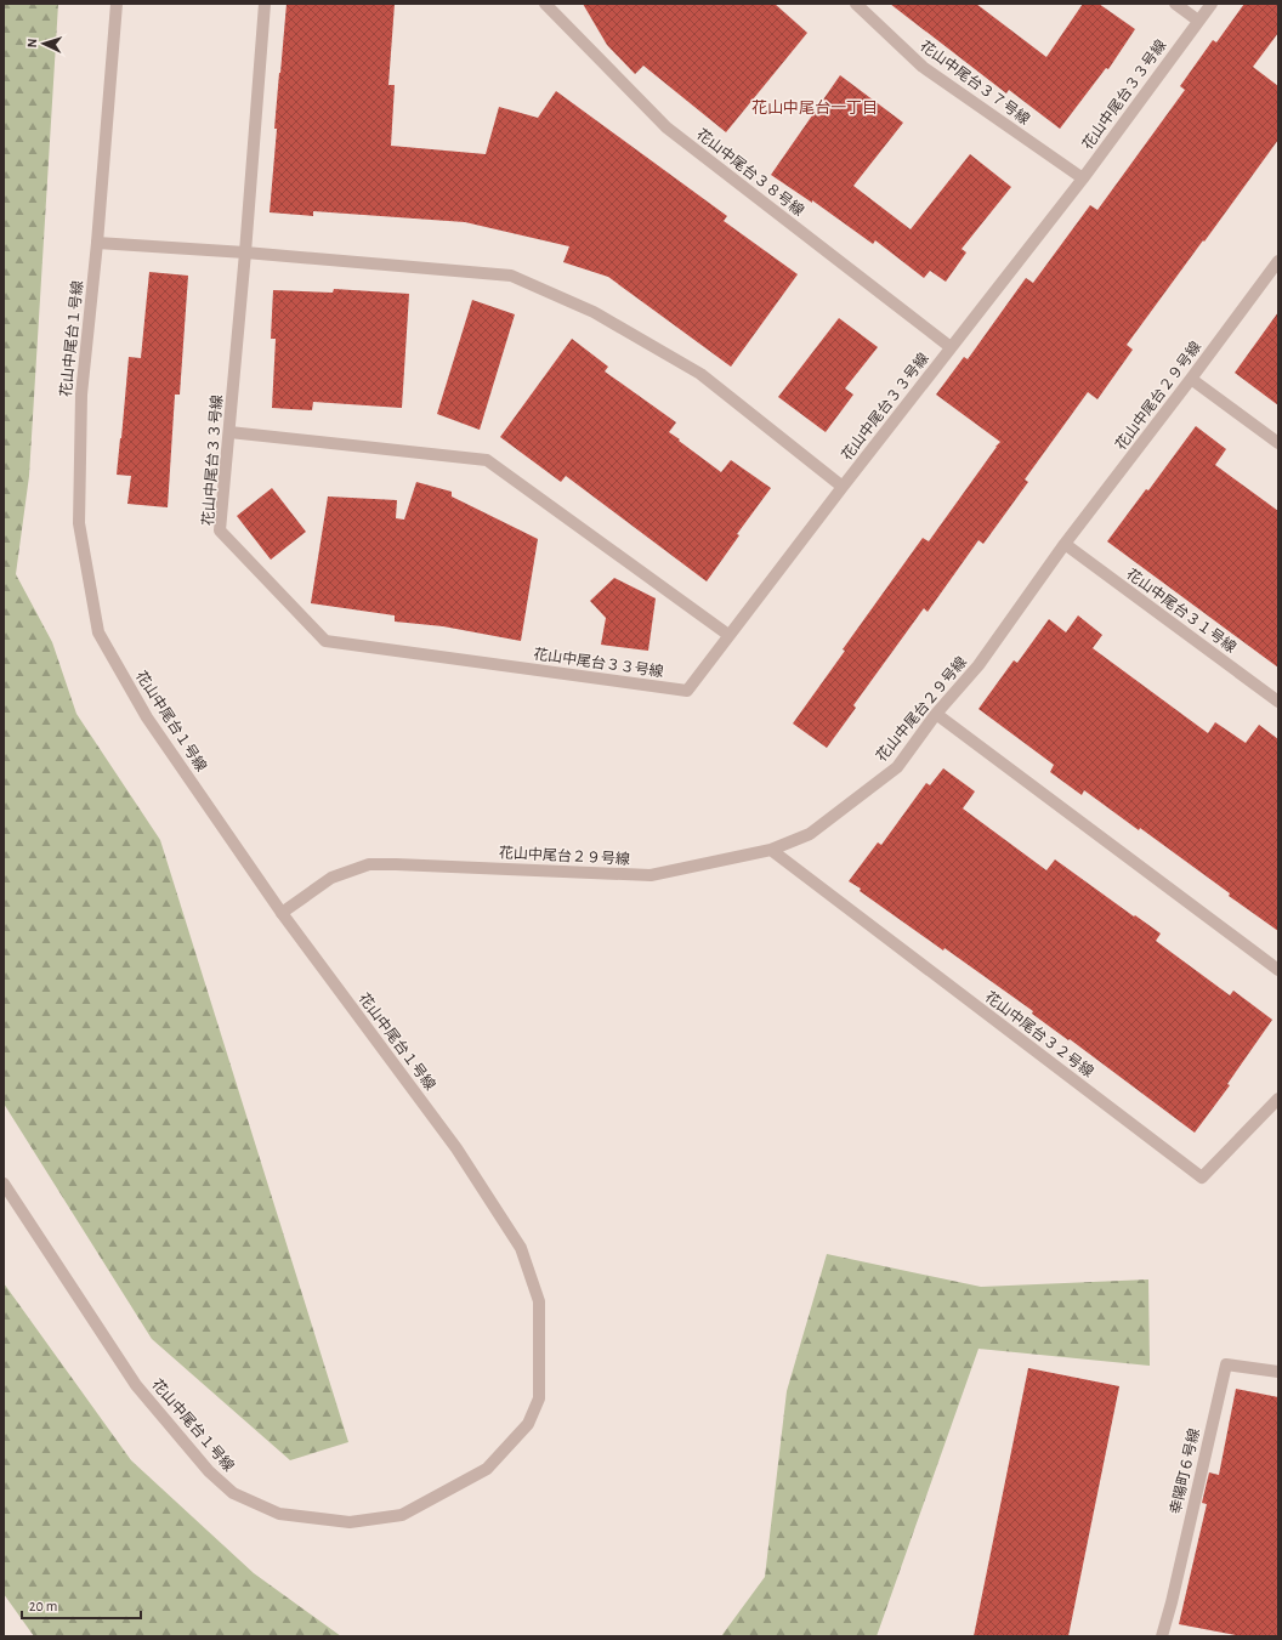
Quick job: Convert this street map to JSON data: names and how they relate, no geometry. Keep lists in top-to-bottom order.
{
  "streets": {
    "street": [
      "花山中尾台３７号線",
      "花山中尾台３３号線",
      "花山中尾台３８号線",
      "花山中尾台１号線",
      "花山中尾台２９号線",
      "花山中尾台３１号線",
      "花山中尾台３２号線",
      "幸陽町６号線"
    ]
  },
  "crossings": [
    ["花山中尾台３７号線", "花山中尾台３３号線"],
    ["花山中尾台３３号線", "花山中尾台３８号線"],
    ["花山中尾台１号線", "花山中尾台２９号線"],
    ["花山中尾台２９号線", "花山中尾台３１号線"],
    ["花山中尾台２９号線", "花山中尾台３２号線"]
  ],
  "districts": ["花山中尾台一丁目"],
  "scale_bar": "20 m",
  "north": "left"
}
